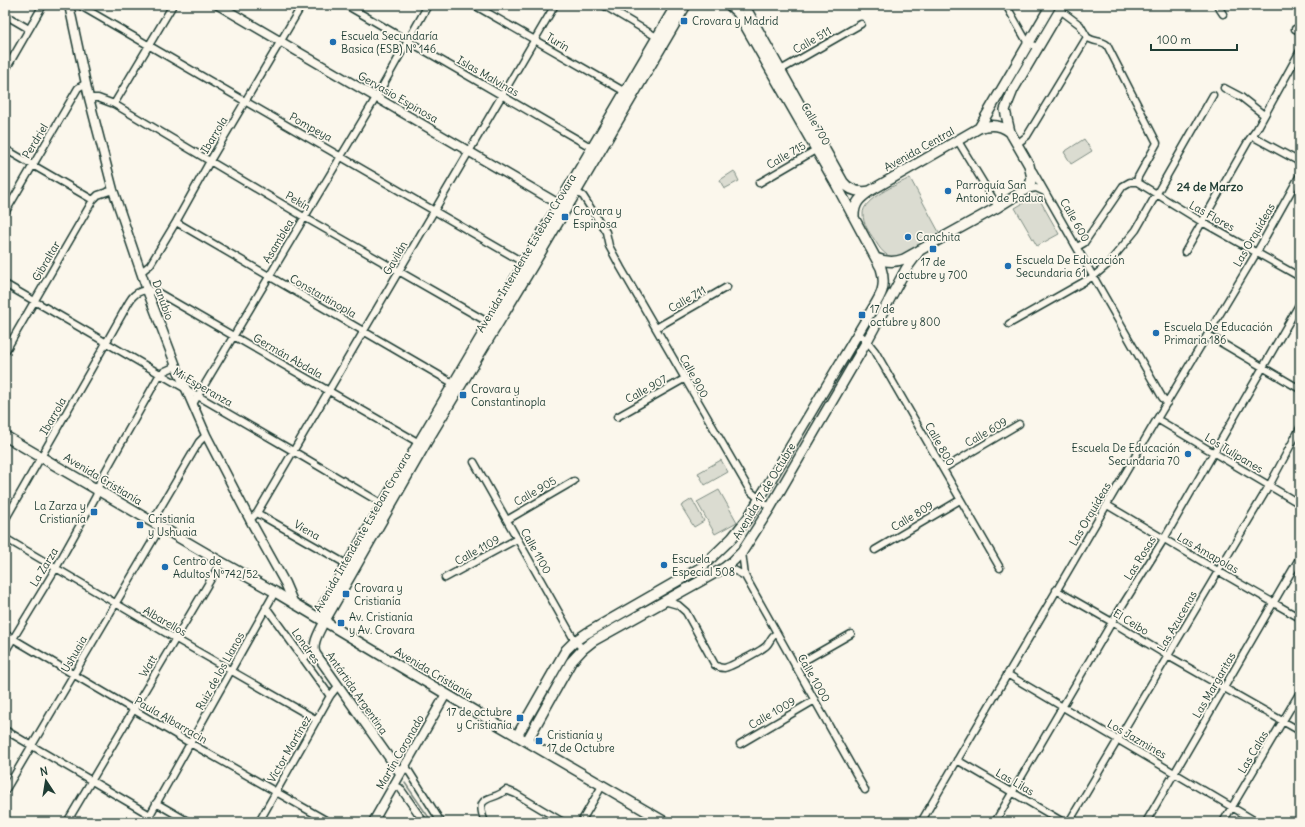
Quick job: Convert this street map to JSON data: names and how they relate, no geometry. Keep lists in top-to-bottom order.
{
  "streets": {
    "main road": [
      "Calle 700",
      "Avenida Central",
      "Calle 600",
      "Avenida Intendente Esteban Crovara",
      "Avenida Cristianía",
      "Avenida 17 de Octubre"
    ],
    "street": [
      "Calle 511",
      "Turín",
      "Islas Malvinas",
      "Gervasio Espinosa",
      "Pompeya",
      "Ibarrola",
      "Perdriel",
      "Calle 715",
      "Pekín",
      "Las Flores",
      "Las Orquídeas",
      "Asamblea",
      "Gavilán",
      "Gibraltar",
      "Constantinopla",
      "Calle 711",
      "Danubio",
      "Germán Abdala",
      "Calle 900",
      "Mi Esperanza",
      "Calle 907",
      "Calle 609",
      "Calle 800",
      "Los Tulipanes",
      "Calle 905",
      "Calle 809",
      "Viena",
      "Calle 1109",
      "Calle 1100",
      "Las Amapolas",
      "Las Rosas",
      "La Zarza",
      "Albarellos",
      "Las Azucenas",
      "El Ceibo",
      "Londres",
      "Ushuaia",
      "Watt",
      "Ruiz de los Llanos",
      "Calle 1000",
      "Las Margaritas",
      "Antártida Argentina",
      "Calle 1009",
      "Paula Albarracin",
      "Los Jazmines",
      "Víctor Martínez",
      "Martín Coronado",
      "Las Calas",
      "Las Lilas"
    ]
  },
  "crossings": [
    ["Calle 511", "Calle 700"],
    ["Turín", "Avenida Intendente Esteban Crovara"],
    ["Turín", "Gavilán"],
    ["Islas Malvinas", "Asamblea"],
    ["Islas Malvinas", "Avenida Intendente Esteban Crovara"],
    ["Islas Malvinas", "Gavilán"],
    ["Gervasio Espinosa", "Ibarrola"],
    ["Gervasio Espinosa", "Asamblea"],
    ["Gervasio Espinosa", "Avenida Intendente Esteban Crovara"],
    ["Gervasio Espinosa", "Gavilán"],
    ["Calle 700", "Avenida Central"],
    ["Calle 700", "Calle 715"],
    ["Calle 700", "Avenida 17 de Octubre"],
    ["Pompeya", "Ibarrola"],
    ["Pompeya", "Asamblea"],
    ["Pompeya", "Avenida Intendente Esteban Crovara"],
    ["Pompeya", "Gavilán"],
    ["Ibarrola", "Pekín"],
    ["Ibarrola", "Constantinopla"],
    ["Ibarrola", "Danubio"],
    ["Ibarrola", "Germán Abdala"],
    ["Ibarrola", "Mi Esperanza"],
    ["Ibarrola", "Avenida Cristianía"],
    ["Perdriel", "Danubio"],
    ["Avenida Central", "Calle 600"],
    ["Pekín", "Asamblea"],
    ["Pekín", "Avenida Intendente Esteban Crovara"],
    ["Pekín", "Gavilán"],
    ["Pekín", "Danubio"],
    ["Las Flores", "Las Orquídeas"],
    ["Calle 600", "Las Orquídeas"],
    ["Las Orquídeas", "Los Tulipanes"],
    ["Las Orquídeas", "Las Amapolas"],
    ["Las Orquídeas", "El Ceibo"],
    ["Las Orquídeas", "Los Jazmines"],
    ["Las Orquídeas", "Las Lilas"],
    ["Asamblea", "Constantinopla"],
    ["Asamblea", "Danubio"],
    ["Asamblea", "Germán Abdala"],
    ["Asamblea", "Mi Esperanza"],
    ["Avenida Intendente Esteban Crovara", "Constantinopla"],
    ["Avenida Intendente Esteban Crovara", "Germán Abdala"],
    ["Avenida Intendente Esteban Crovara", "Calle 900"],
    ["Avenida Intendente Esteban Crovara", "Mi Esperanza"],
    ["Avenida Intendente Esteban Crovara", "Avenida Cristianía"],
    ["Avenida Intendente Esteban Crovara", "Viena"],
    ["Avenida Intendente Esteban Crovara", "Antártida Argentina"],
    ["Gavilán", "Constantinopla"],
    ["Gavilán", "Danubio"],
    ["Gavilán", "Germán Abdala"],
    ["Gavilán", "Mi Esperanza"],
    ["Gavilán", "Viena"],
    ["Gibraltar", "Mi Esperanza"],
    ["Calle 711", "Calle 900"],
    ["Danubio", "Germán Abdala"],
    ["Danubio", "Mi Esperanza"],
    ["Danubio", "Avenida Cristianía"],
    ["Calle 900", "Calle 907"],
    ["Calle 900", "Avenida 17 de Octubre"],
    ["Calle 609", "Calle 800"],
    ["Calle 800", "Avenida 17 de Octubre"],
    ["Calle 800", "Calle 809"],
    ["Los Tulipanes", "Las Rosas"],
    ["Los Tulipanes", "Las Azucenas"],
    ["Avenida Cristianía", "Avenida 17 de Octubre"],
    ["Avenida Cristianía", "La Zarza"],
    ["Avenida Cristianía", "Ushuaia"],
    ["Avenida Cristianía", "Watt"],
    ["Avenida Cristianía", "Ruiz de los Llanos"],
    ["Avenida Cristianía", "Antártida Argentina"],
    ["Avenida Cristianía", "Martín Coronado"],
    ["Calle 905", "Calle 1100"],
    ["Avenida 17 de Octubre", "Calle 1100"],
    ["Avenida 17 de Octubre", "Calle 1000"],
    ["Calle 1109", "Calle 1100"],
    ["Las Amapolas", "Las Rosas"],
    ["Las Amapolas", "Las Azucenas"],
    ["Las Amapolas", "Las Margaritas"],
    ["Las Rosas", "El Ceibo"],
    ["Las Rosas", "Los Jazmines"],
    ["Las Rosas", "Las Lilas"],
    ["La Zarza", "Albarellos"],
    ["La Zarza", "Paula Albarracin"],
    ["Albarellos", "Ushuaia"],
    ["Albarellos", "Watt"],
    ["Albarellos", "Ruiz de los Llanos"],
    ["Albarellos", "Víctor Martínez"],
    ["Las Azucenas", "El Ceibo"],
    ["Las Azucenas", "Los Jazmines"],
    ["El Ceibo", "Las Margaritas"],
    ["El Ceibo", "Las Calas"],
    ["Londres", "Ruiz de los Llanos"],
    ["Londres", "Víctor Martínez"],
    ["Ushuaia", "Paula Albarracin"],
    ["Watt", "Paula Albarracin"],
    ["Ruiz de los Llanos", "Paula Albarracin"],
    ["Calle 1000", "Calle 1009"],
    ["Las Margaritas", "Los Jazmines"],
    ["Antártida Argentina", "Víctor Martínez"],
    ["Antártida Argentina", "Martín Coronado"],
    ["Paula Albarracin", "Víctor Martínez"],
    ["Los Jazmines", "Las Calas"]
  ],
  "districts": ["24 de Marzo"],
  "places": {
    "transit": [
      "Crovara y Madrid",
      "Crovara y Espinosa",
      "17 de octubre y 700",
      "17 de octubre y 800",
      "Crovara y Constantinopla",
      "La Zarza y Cristianía",
      "Cristianía y Ushuaia",
      "Crovara y Cristianía",
      "Av. Cristianía y Av. Crovara",
      "17 de octubre y Cristianía",
      "Cristianía y 17 de Octubre"
    ],
    "other": [
      "Escuela Secundaría Basica (ESB) N° 146",
      "Parroquía San Antonio de Padua",
      "Canchita",
      "Escuela De Educación Secundaria 61",
      "Escuela De Educación Primaria 186",
      "Escuela De Educación Secundaria 70",
      "Escuela Especial 508",
      "Centro de Adultos Nº742/52"
    ]
  },
  "scale_bar": "100 m",
  "north": "top"
}
